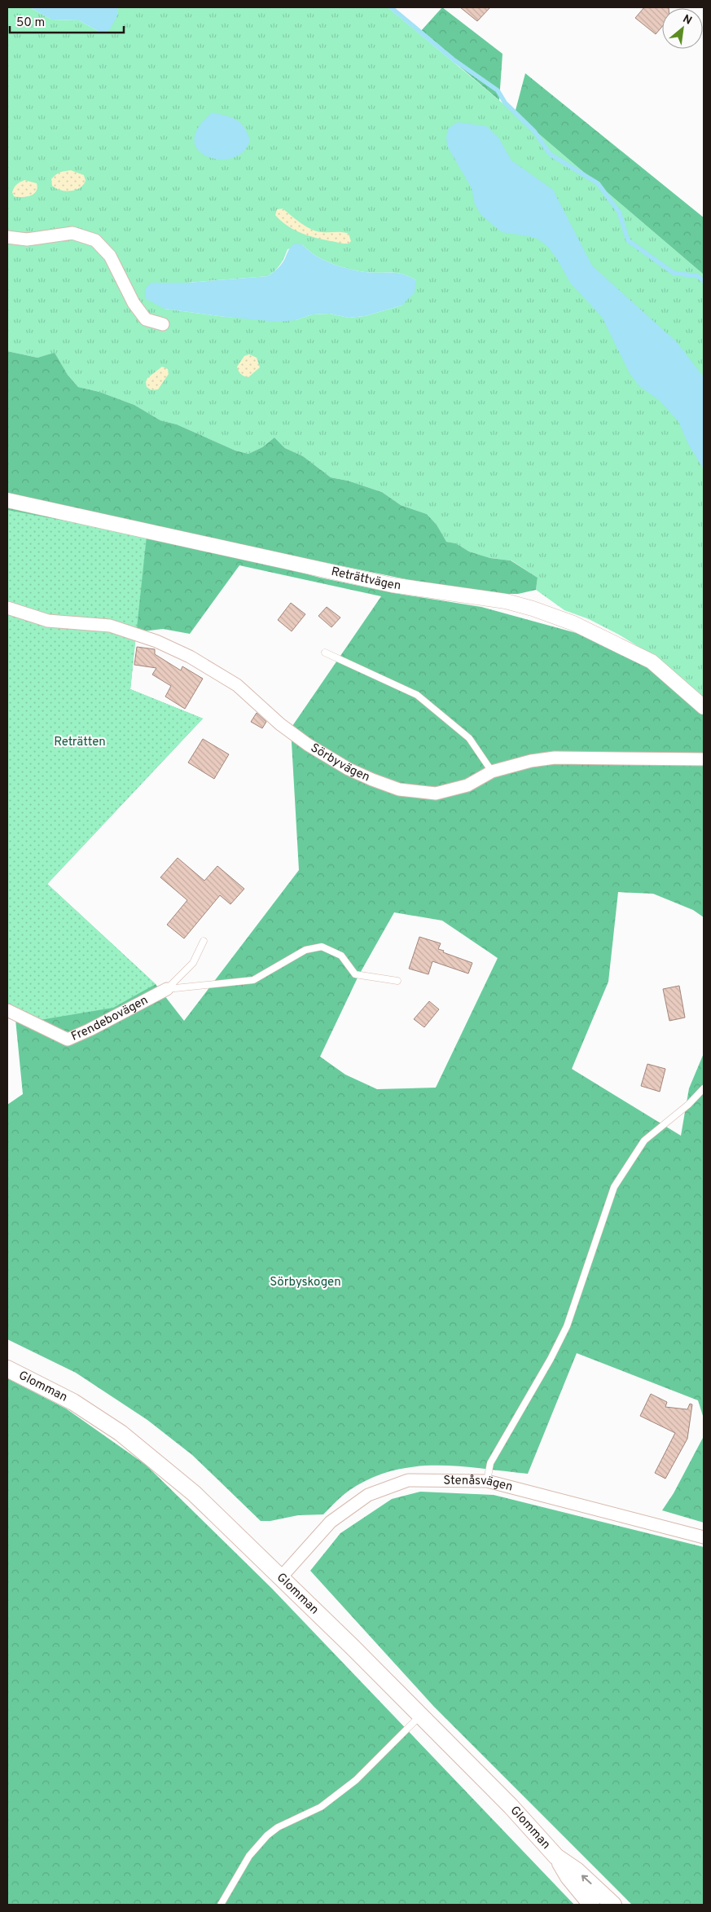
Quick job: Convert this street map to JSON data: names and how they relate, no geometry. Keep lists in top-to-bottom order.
{
  "streets": {
    "main road": ["Glomman"],
    "street": [
      "Reträttvägen",
      "Sörbyvägen",
      "Frendebovägen",
      "Stenåsvägen"
    ]
  },
  "crossings": [
    ["Glomman", "Stenåsvägen"]
  ],
  "parks": ["Reträtten", "Sörbyskogen"],
  "scale_bar": "50 m",
  "north": "top right"
}
